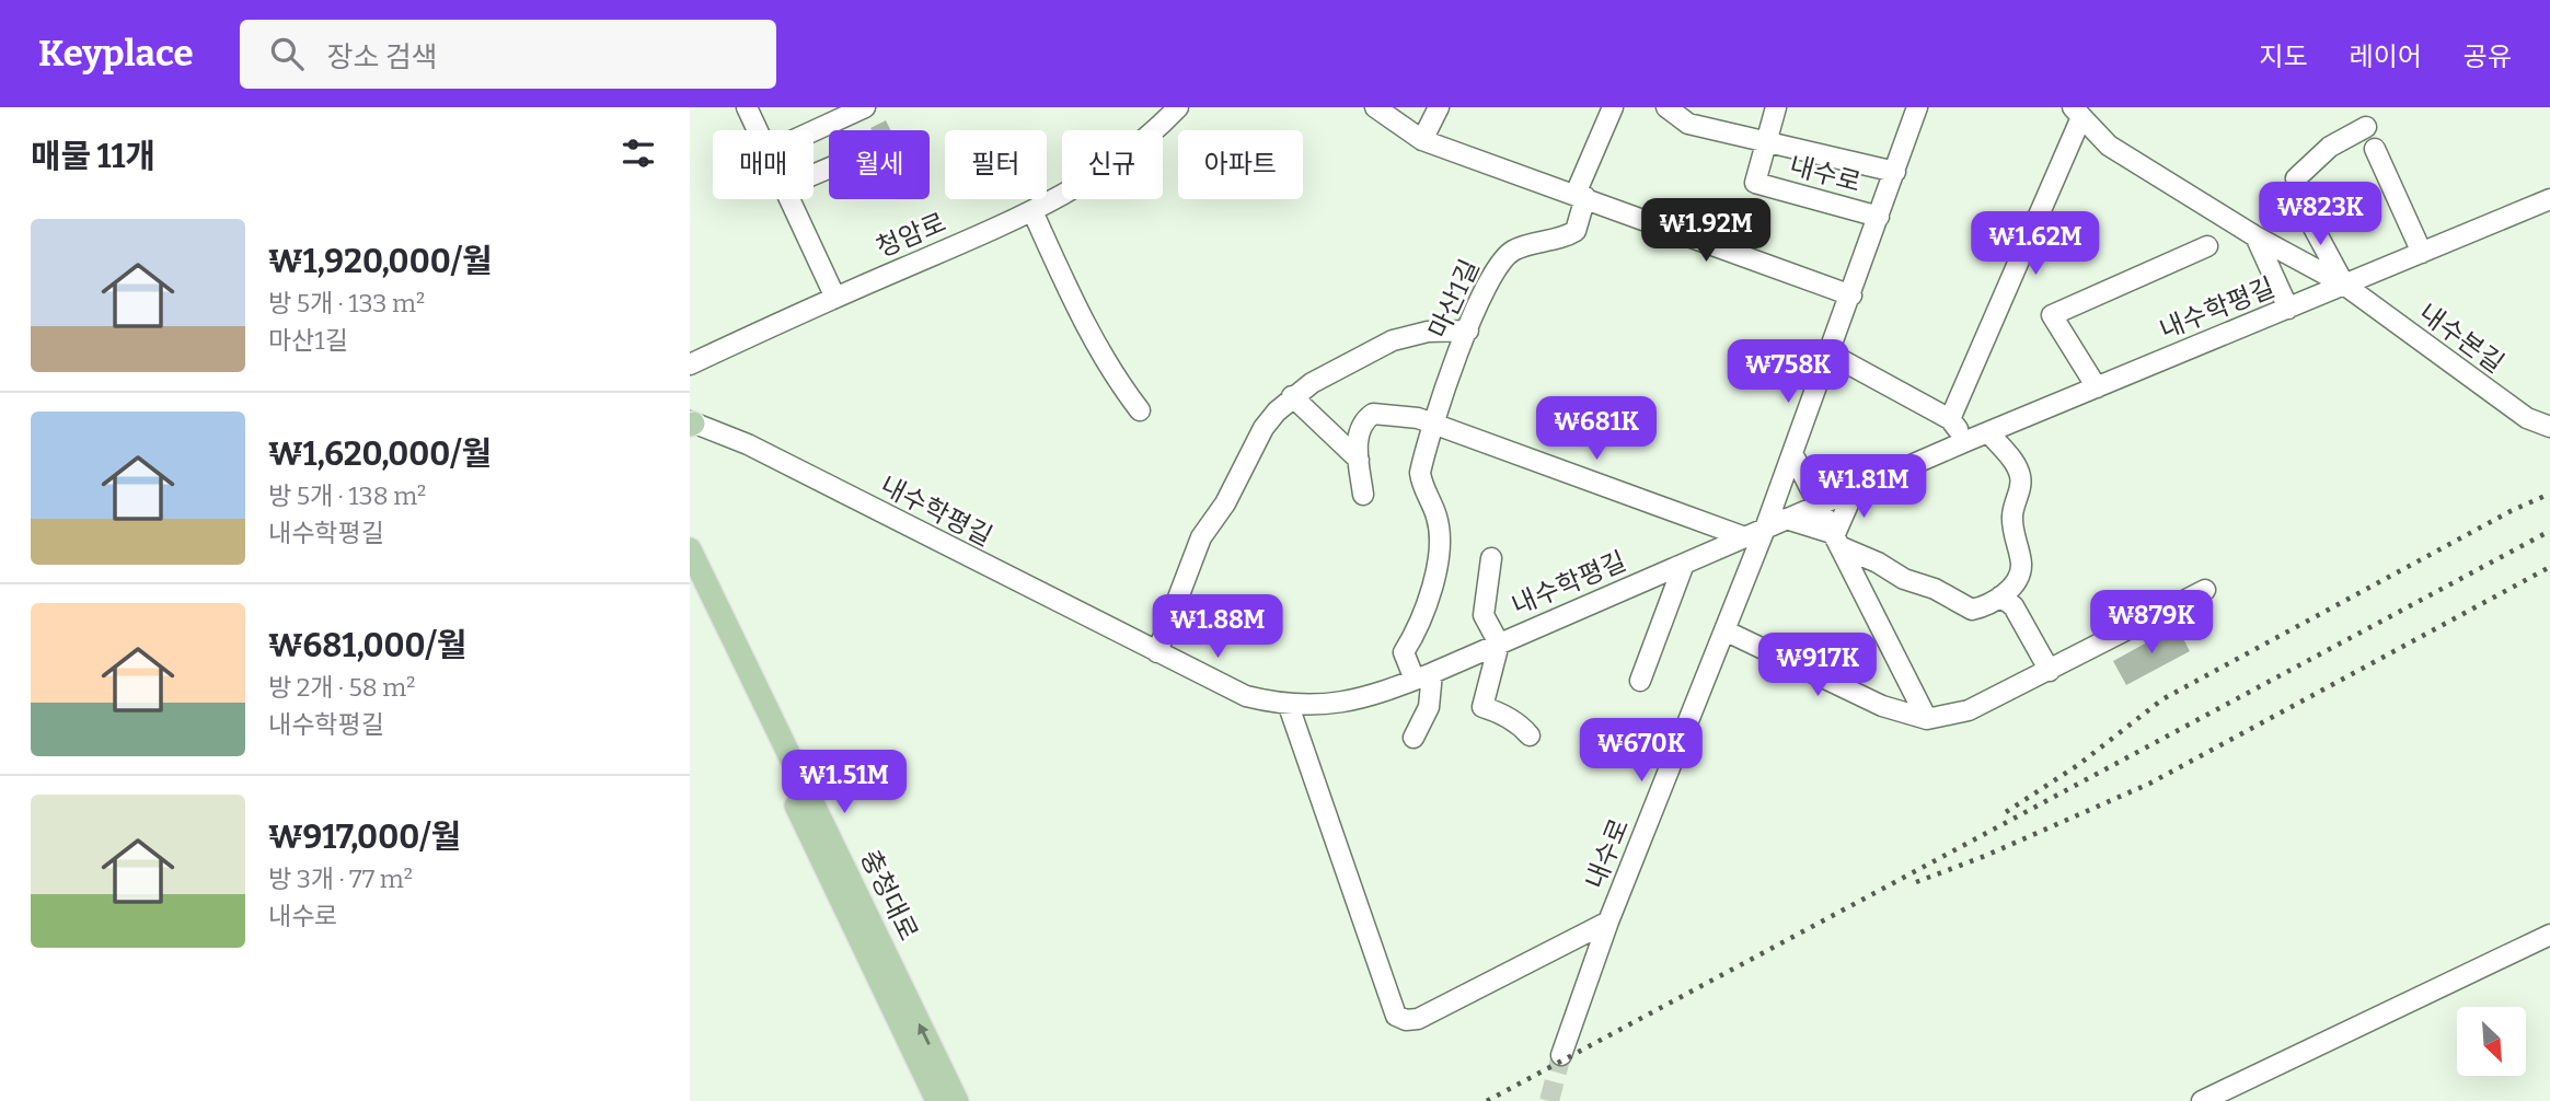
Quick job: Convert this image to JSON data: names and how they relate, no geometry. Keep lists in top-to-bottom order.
{
  "streets": {
    "main road": ["충청대로"],
    "street": [
      "내수로",
      "청암로",
      "마산1길",
      "내수학평길",
      "내수본길"
    ]
  },
  "crossings": [
    ["내수로", "내수학평길"],
    ["내수학평길", "내수본길"]
  ],
  "north": "bottom right",
  "page": {
    "header": "Keyplace",
    "search": "장소 검색",
    "nav": ["지도", "레이어", "공유"],
    "heading": "매물 11개",
    "chip": [
      "매매",
      "월세",
      "필터",
      "신규",
      "아파트"
    ],
    "price": [
      "₩823K",
      "₩1.92M",
      "₩1.62M",
      "₩758K",
      "₩681K",
      "₩1.81M",
      "₩879K",
      "₩1.88M",
      "₩917K",
      "₩670K",
      "₩1.51M"
    ],
    "list": [
      {
        "name": "₩1,920,000/월",
        "note": "방 5개 · 133 m² · 마산1길"
      },
      {
        "name": "₩1,620,000/월",
        "note": "방 5개 · 138 m² · 내수학평길"
      },
      {
        "name": "₩681,000/월",
        "note": "방 2개 · 58 m² · 내수학평길"
      },
      {
        "name": "₩917,000/월",
        "note": "방 3개 · 77 m² · 내수로"
      }
    ]
  }
}
